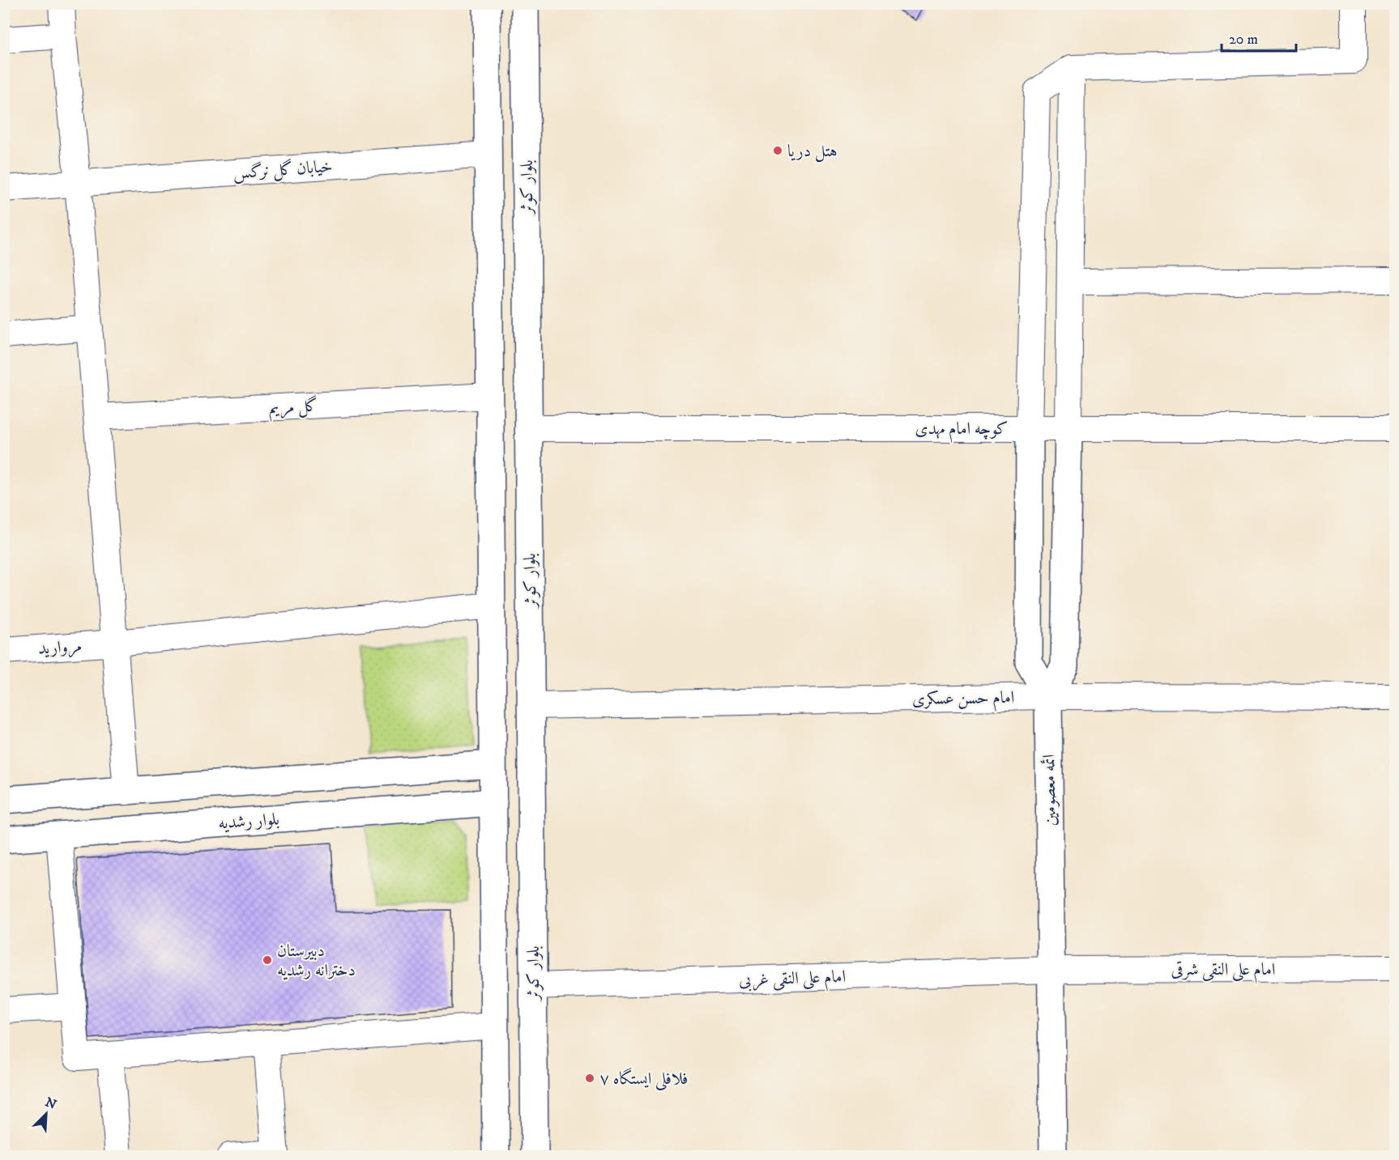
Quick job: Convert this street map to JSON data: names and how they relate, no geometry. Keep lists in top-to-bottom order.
{
  "streets": {
    "main road": ["بلوار کوثر", "ائمه معصومین", "بلوار رشدیه"],
    "street": [
      "خیابان گل نرگس",
      "گل مریم",
      "کوچه امام مهدی",
      "مروارید",
      "امام حسن عسکری",
      "امام علی النقی شرقی",
      "امام علی النقی غربی"
    ]
  },
  "crossings": [
    ["بلوار کوثر", "کوچه امام مهدی"],
    ["بلوار کوثر", "امام حسن عسکری"],
    ["بلوار کوثر", "امام علی النقی غربی"],
    ["کوچه امام مهدی", "ائمه معصومین"],
    ["امام حسن عسکری", "ائمه معصومین"],
    ["ائمه معصومین", "امام علی النقی شرقی"],
    ["ائمه معصومین", "امام علی النقی غربی"],
    ["امام علی النقی شرقی", "امام علی النقی غربی"]
  ],
  "places": ["هتل دریا", "دبیرستان دخترانه رشدیه", "فلافلی ایستگاه ۷"],
  "scale_bar": "20 m",
  "north": "top right"
}
